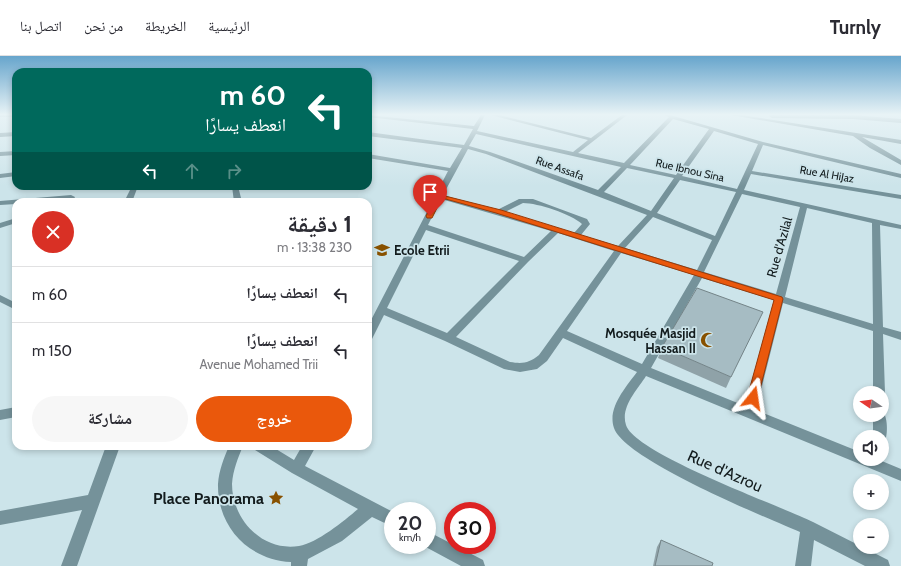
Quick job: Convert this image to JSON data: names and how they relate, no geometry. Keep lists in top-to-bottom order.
{
  "streets": {
    "street": [
      "Rue Assafa",
      "Rue Ibnou Sina",
      "Rue Al HiJaz",
      "Rue d'Azilal",
      "Rue d'Azrou"
    ]
  },
  "crossings": [
    ["Rue Assafa", "Rue d'Azrou"],
    ["Rue Ibnou Sina", "Rue d'Azilal"],
    ["Rue Ibnou Sina", "Rue d'Azrou"],
    ["Rue Al HiJaz", "Rue d'Azrou"]
  ],
  "places": {
    "school or university": ["Ecole Etrii"],
    "mosque": ["Mosquée Masjid Hassan II"],
    "place": ["Place Panorama"]
  },
  "north": "left",
  "page": {
    "header": "Turnly",
    "nav": [
      "الرئيسية",
      "الخريطة",
      "من نحن",
      "اتصل بنا"
    ],
    "turn": ["60 m", "انعطف يسارًا"],
    "heading": ["1 دقيقة", "230 m · 13:38"],
    "list": [
      {
        "name": "انعطف يسارًا",
        "value": "60 m"
      },
      {
        "name": "انعطف يسارًا",
        "note": "Avenue Mohamed Trii",
        "value": "150 m"
      }
    ],
    "map_buttons": ["+", "−"],
    "buttons": ["خروج", "مشاركة"],
    "speed": "20 km/h",
    "limit": "30"
  }
}
